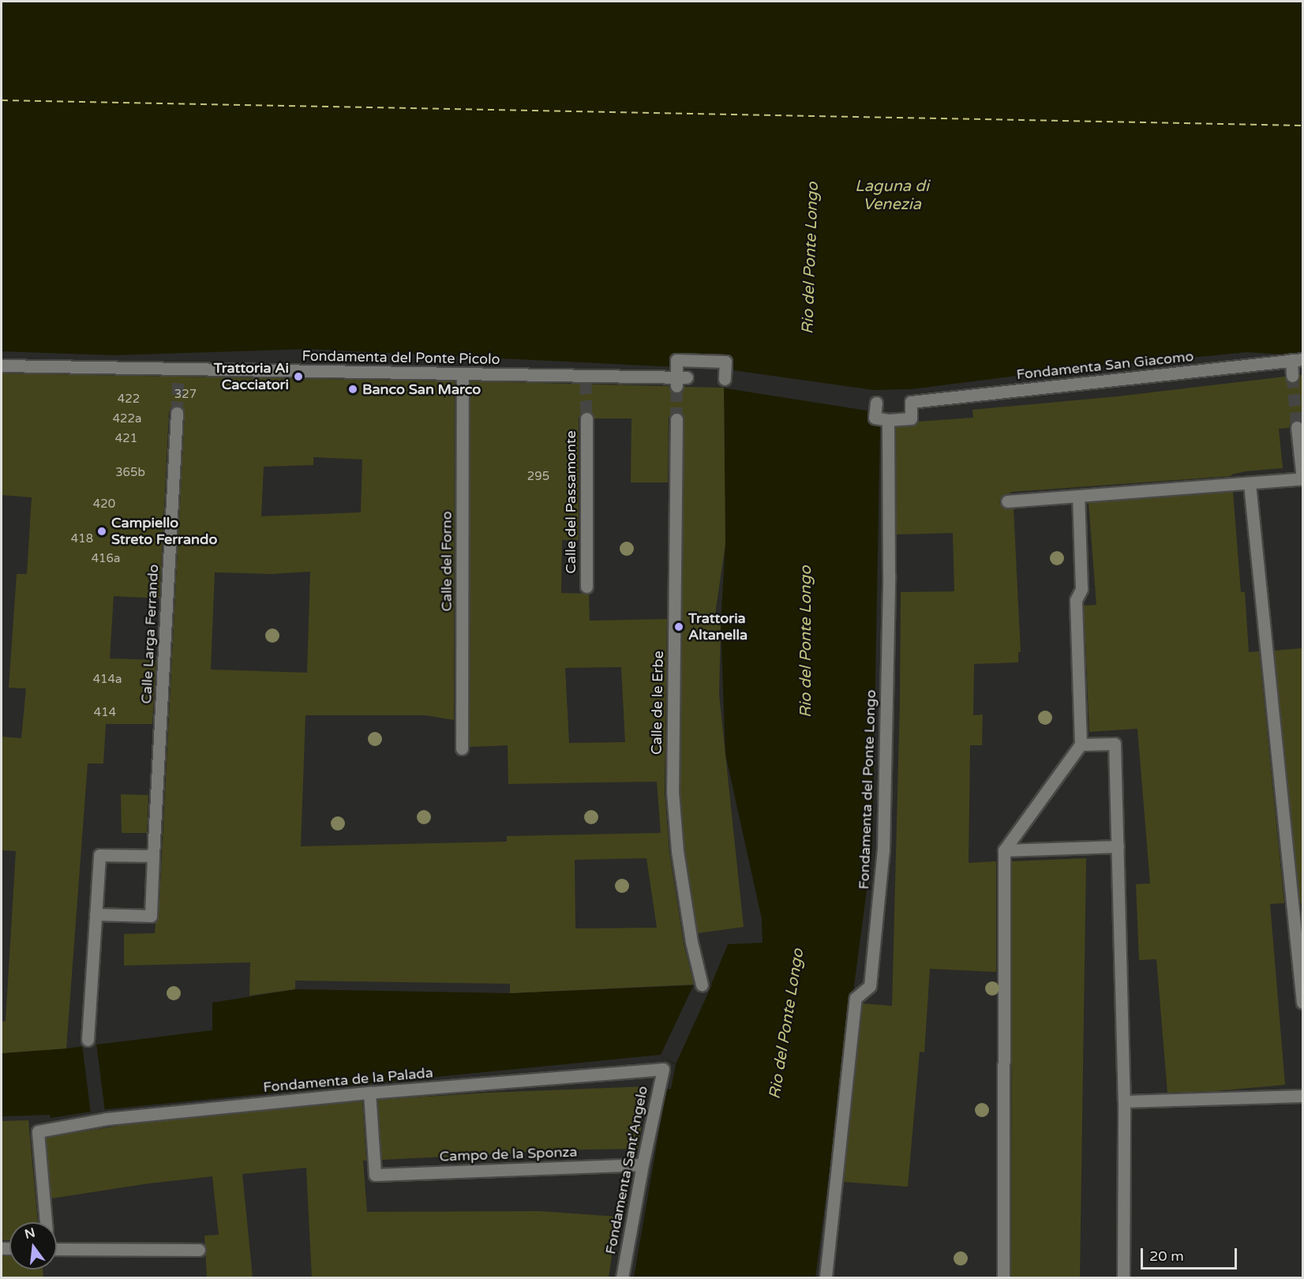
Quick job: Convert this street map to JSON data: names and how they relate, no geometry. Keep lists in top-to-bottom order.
{
  "streets": {
    "street": [
      "Fondamenta del Ponte Picolo",
      "Fondamenta San Giacomo",
      "Calle del Passamonte",
      "Calle del Forno",
      "Calle Larga Ferrando",
      "Calle de le Erbe",
      "Fondamenta del Ponte Longo",
      "Fondamenta de la Palada",
      "Campo de la Sponza",
      "Fondamenta Sant'Angelo"
    ]
  },
  "crossings": [
    ["Fondamenta del Ponte Picolo", "Calle del Forno"],
    ["Fondamenta San Giacomo", "Fondamenta del Ponte Longo"],
    ["Fondamenta de la Palada", "Campo de la Sponza"],
    ["Fondamenta de la Palada", "Fondamenta Sant'Angelo"],
    ["Campo de la Sponza", "Fondamenta Sant'Angelo"]
  ],
  "water": ["Laguna di Venezia", "Rio del Ponte Longo"],
  "places": [
    "Trattoria Ai Cacciatori",
    "Banco San Marco",
    "Campiello Streto Ferrando",
    "Trattoria Altanella"
  ],
  "house_numbers": [
    "327",
    "422",
    "422a",
    "421",
    "365b",
    "295",
    "420",
    "418",
    "416a",
    "414a",
    "414"
  ],
  "scale_bar": "20 m",
  "north": "top"
}
